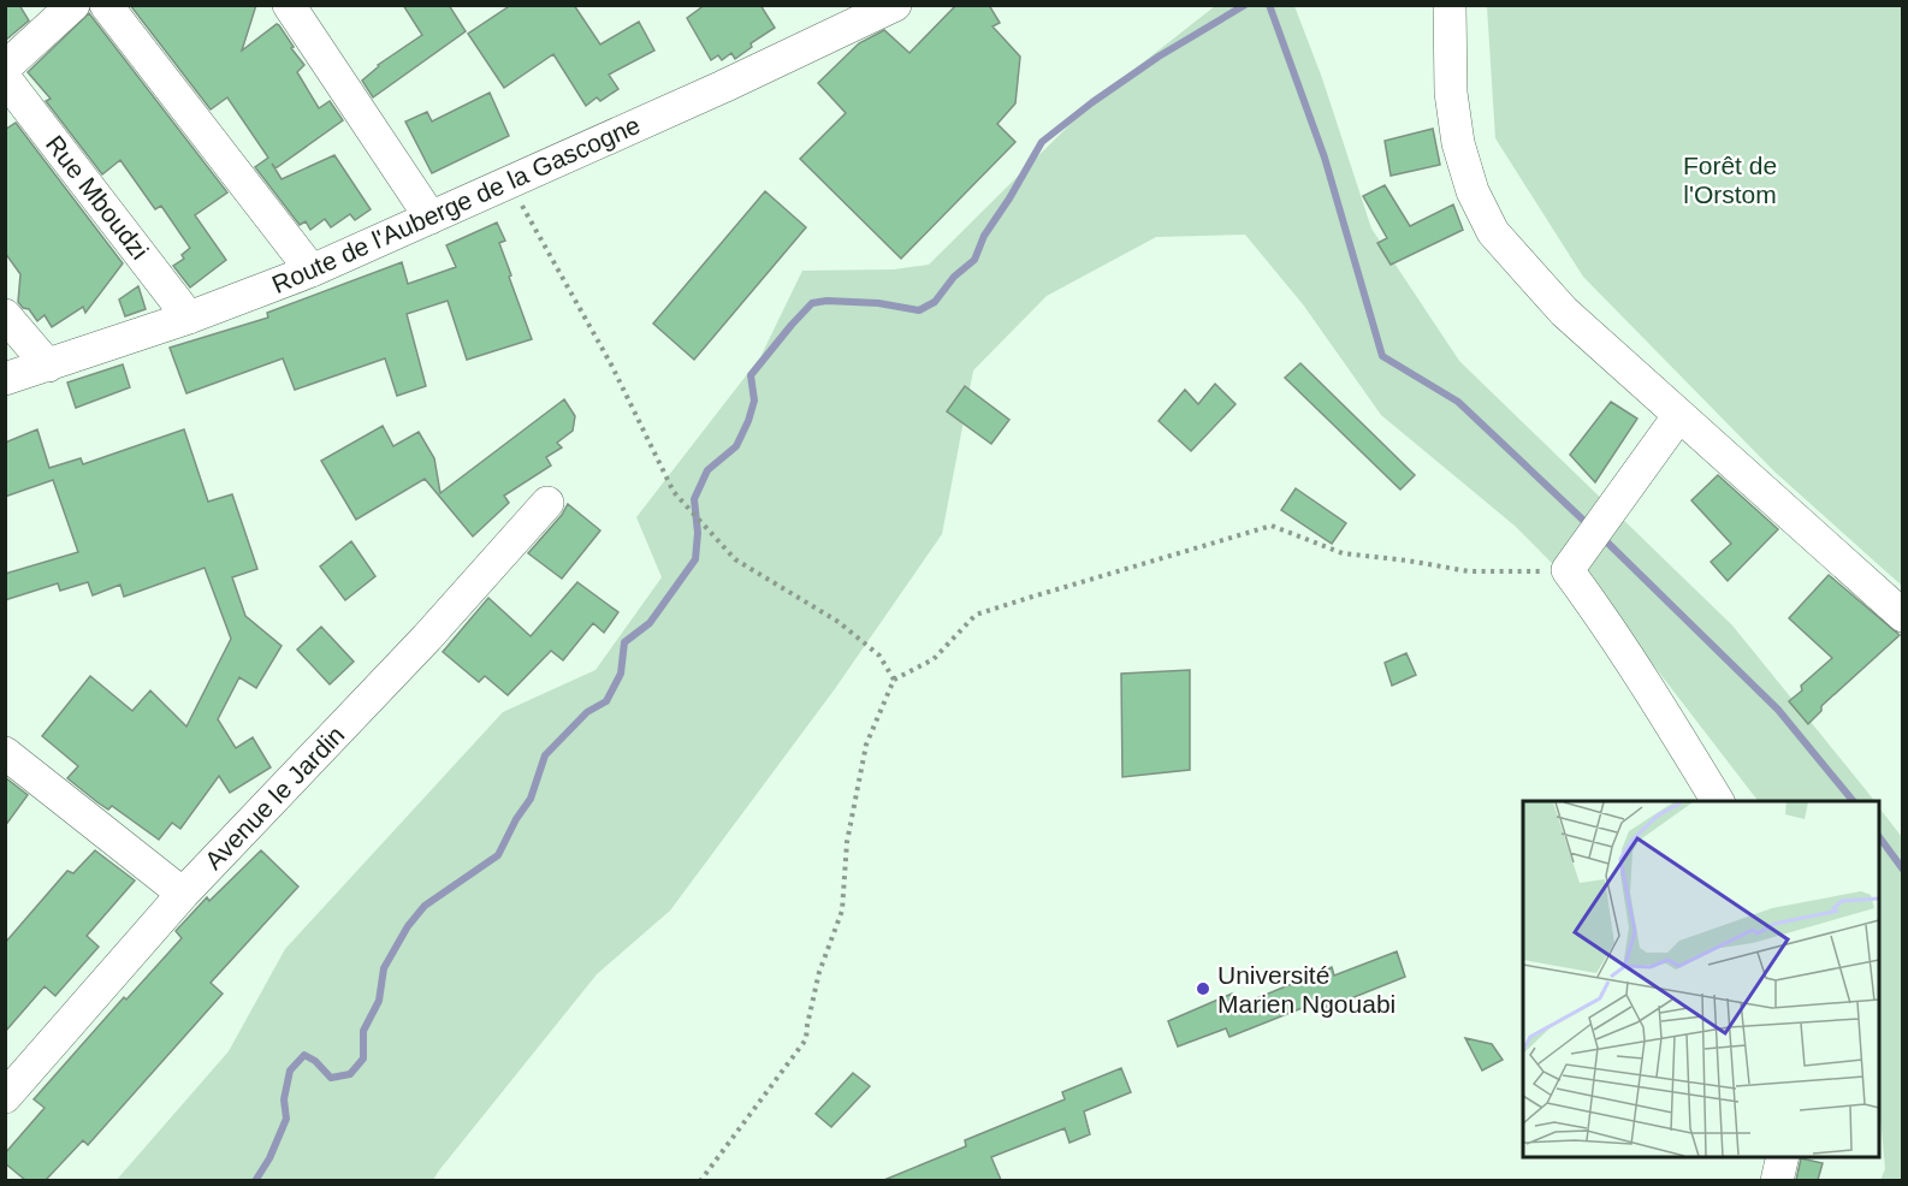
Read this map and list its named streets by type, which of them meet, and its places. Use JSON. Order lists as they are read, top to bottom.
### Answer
{
  "streets": {
    "street": ["Rue Mboudzi", "Route de l'Auberge de la Gascogne", "Avenue le Jardin"]
  },
  "crossings": [
    ["Rue Mboudzi", "Route de l'Auberge de la Gascogne"]
  ],
  "parks": ["Forêt de l'Orstom"],
  "places": ["Université Marien Ngouabi"]
}
